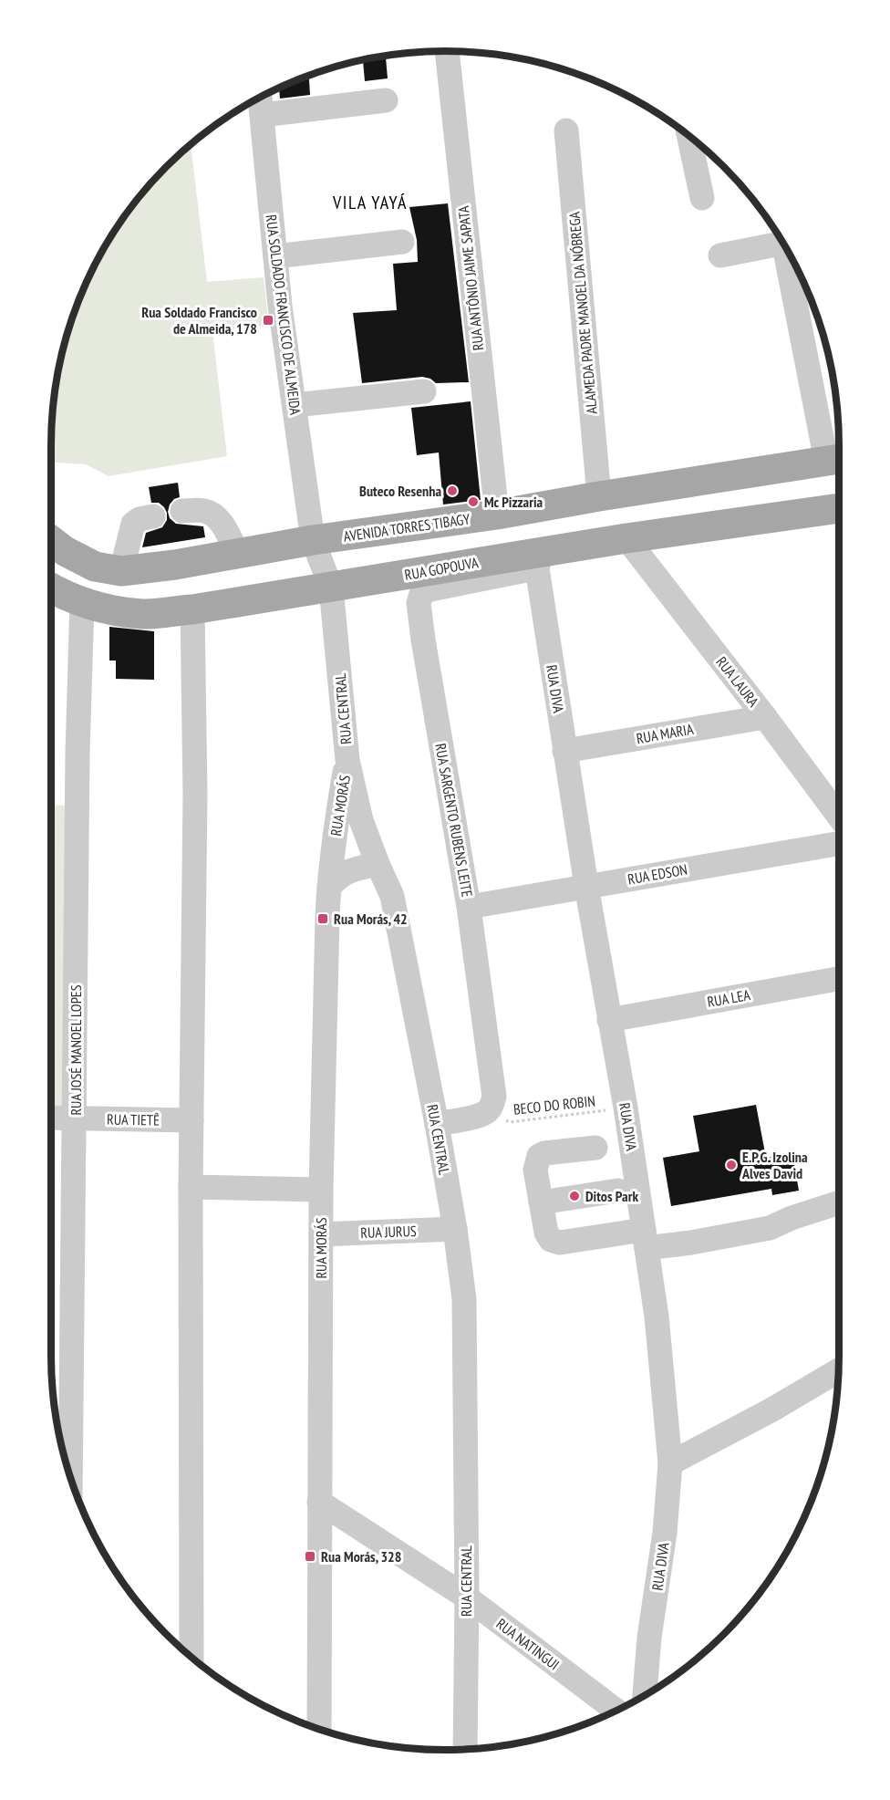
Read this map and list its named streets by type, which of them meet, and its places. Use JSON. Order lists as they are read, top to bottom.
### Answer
{
  "streets": {
    "main road": ["AVENIDA TORRES TIBAGY", "RUA GOPOUVA"],
    "street": [
      "RUA ANTÔNIO JAIME SAPATA",
      "ALAMEDA PADRE MANOEL DA NÓBREGA",
      "RUA SOLDADO FRANCISCO DE ALMEIDA",
      "RUA LAURA",
      "RUA DIVA",
      "RUA CENTRAL",
      "RUA MARIA",
      "RUA MORÁS",
      "RUA SARGENTO RUBENS LEITE",
      "RUA EDSON",
      "RUA LEA",
      "RUA JOSÉ MANOEL LOPES",
      "RUA TIETÊ",
      "RUA JURUS",
      "RUA NATINGUI"
    ],
    "path": ["BECO DO ROBIN"]
  },
  "crossings": [
    ["RUA ANTÔNIO JAIME SAPATA", "AVENIDA TORRES TIBAGY"],
    ["ALAMEDA PADRE MANOEL DA NÓBREGA", "AVENIDA TORRES TIBAGY"],
    ["RUA SOLDADO FRANCISCO DE ALMEIDA", "AVENIDA TORRES TIBAGY"],
    ["RUA SOLDADO FRANCISCO DE ALMEIDA", "RUA CENTRAL"],
    ["AVENIDA TORRES TIBAGY", "RUA CENTRAL"],
    ["RUA GOPOUVA", "RUA LAURA"],
    ["RUA GOPOUVA", "RUA DIVA"],
    ["RUA GOPOUVA", "RUA CENTRAL"],
    ["RUA GOPOUVA", "RUA SARGENTO RUBENS LEITE"],
    ["RUA GOPOUVA", "RUA JOSÉ MANOEL LOPES"],
    ["RUA LAURA", "RUA MARIA"],
    ["RUA DIVA", "RUA MARIA"],
    ["RUA DIVA", "RUA SARGENTO RUBENS LEITE"],
    ["RUA DIVA", "RUA EDSON"],
    ["RUA DIVA", "RUA LEA"],
    ["RUA DIVA", "BECO DO ROBIN"],
    ["RUA CENTRAL", "RUA MORÁS"],
    ["RUA CENTRAL", "RUA JURUS"],
    ["RUA CENTRAL", "RUA NATINGUI"],
    ["RUA MORÁS", "RUA JURUS"],
    ["RUA MORÁS", "RUA NATINGUI"],
    ["RUA SARGENTO RUBENS LEITE", "RUA EDSON"],
    ["RUA SARGENTO RUBENS LEITE", "BECO DO ROBIN"],
    ["RUA JOSÉ MANOEL LOPES", "RUA TIETÊ"]
  ],
  "districts": ["VILA YAYÁ"],
  "places": {
    "transit": ["Rua Soldado Francisco de Almeida, 178", "Rua Morás, 42", "Rua Morás, 328"],
    "other": [
      "Buteco Resenha",
      "Mc Pizzaria",
      "E.P.G. Izolina Alves David",
      "Ditos Park"
    ]
  }
}
